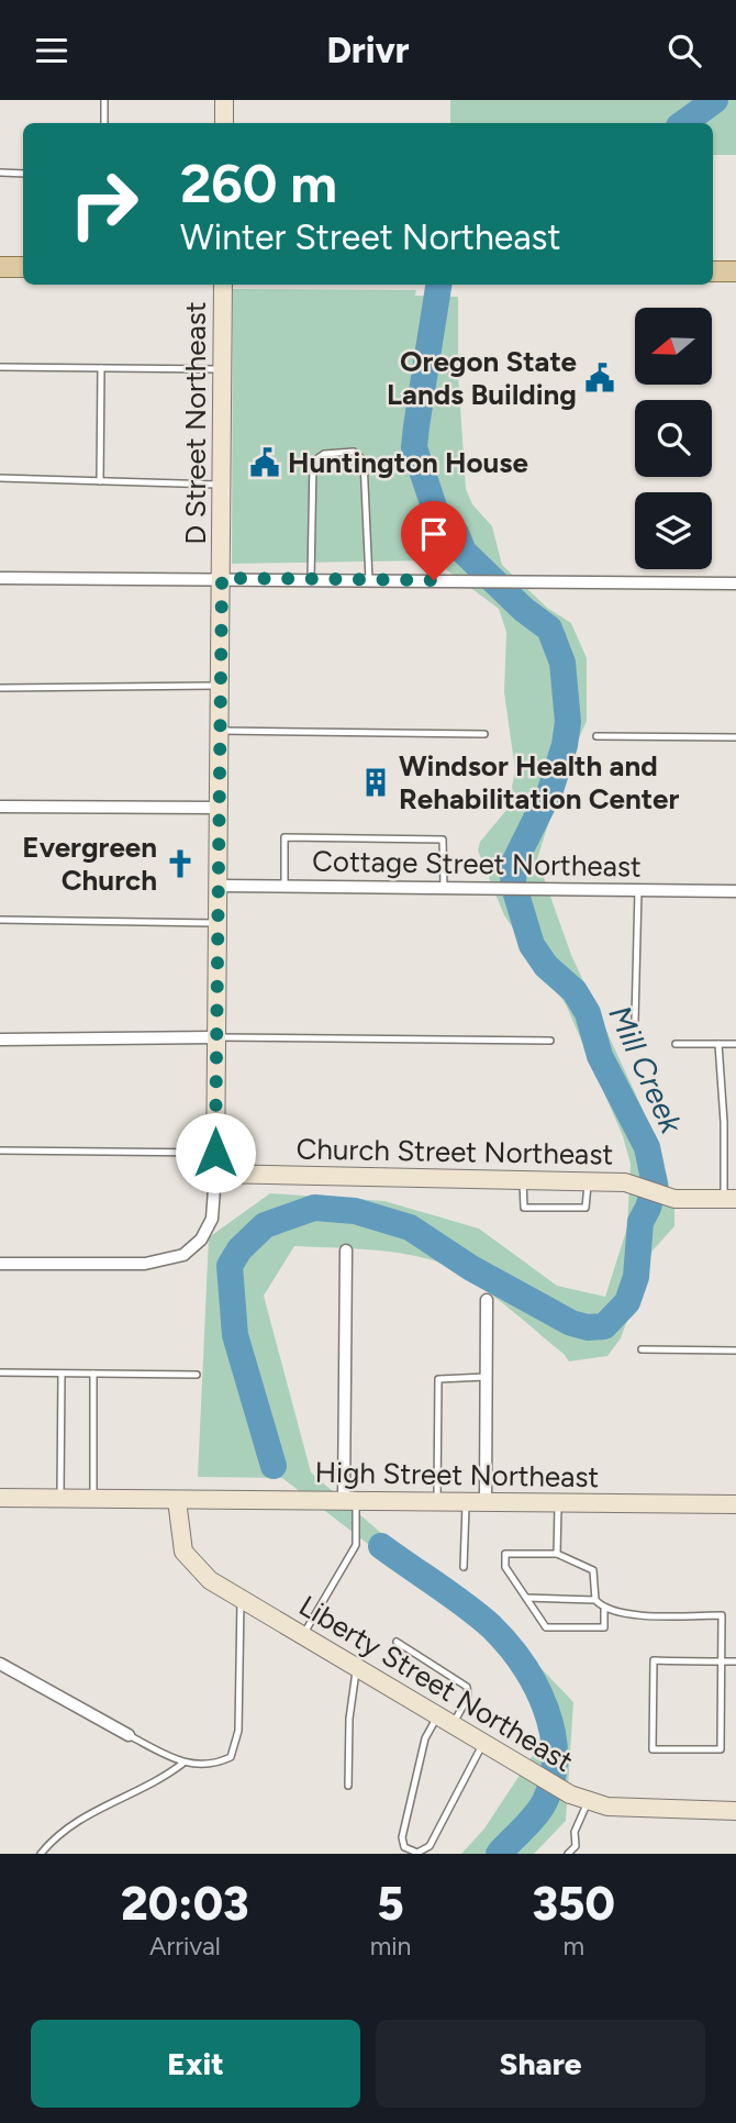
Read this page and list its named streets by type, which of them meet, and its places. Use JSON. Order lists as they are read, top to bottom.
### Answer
{
  "streets": {
    "street": [
      "D Street Northeast",
      "Cottage Street Northeast",
      "Church Street Northeast",
      "High Street Northeast",
      "Liberty Street Northeast"
    ]
  },
  "crossings": [
    ["D Street Northeast", "Cottage Street Northeast"],
    ["D Street Northeast", "Church Street Northeast"],
    ["High Street Northeast", "Liberty Street Northeast"]
  ],
  "water": ["Mill Creek"],
  "places": {
    "public building": ["Oregon State Lands Building", "Huntington House"],
    "building": ["Windsor Health and Rehabilitation Center"],
    "church": ["Evergreen Church"]
  },
  "north": "left",
  "page": {
    "header": "Drivr",
    "turn": ["260 m", "Winter Street Northeast"],
    "eta": [
      "20:03",
      "Arrival",
      "5",
      "min",
      "350",
      "m"
    ],
    "buttons": ["Exit", "Share"]
  }
}
